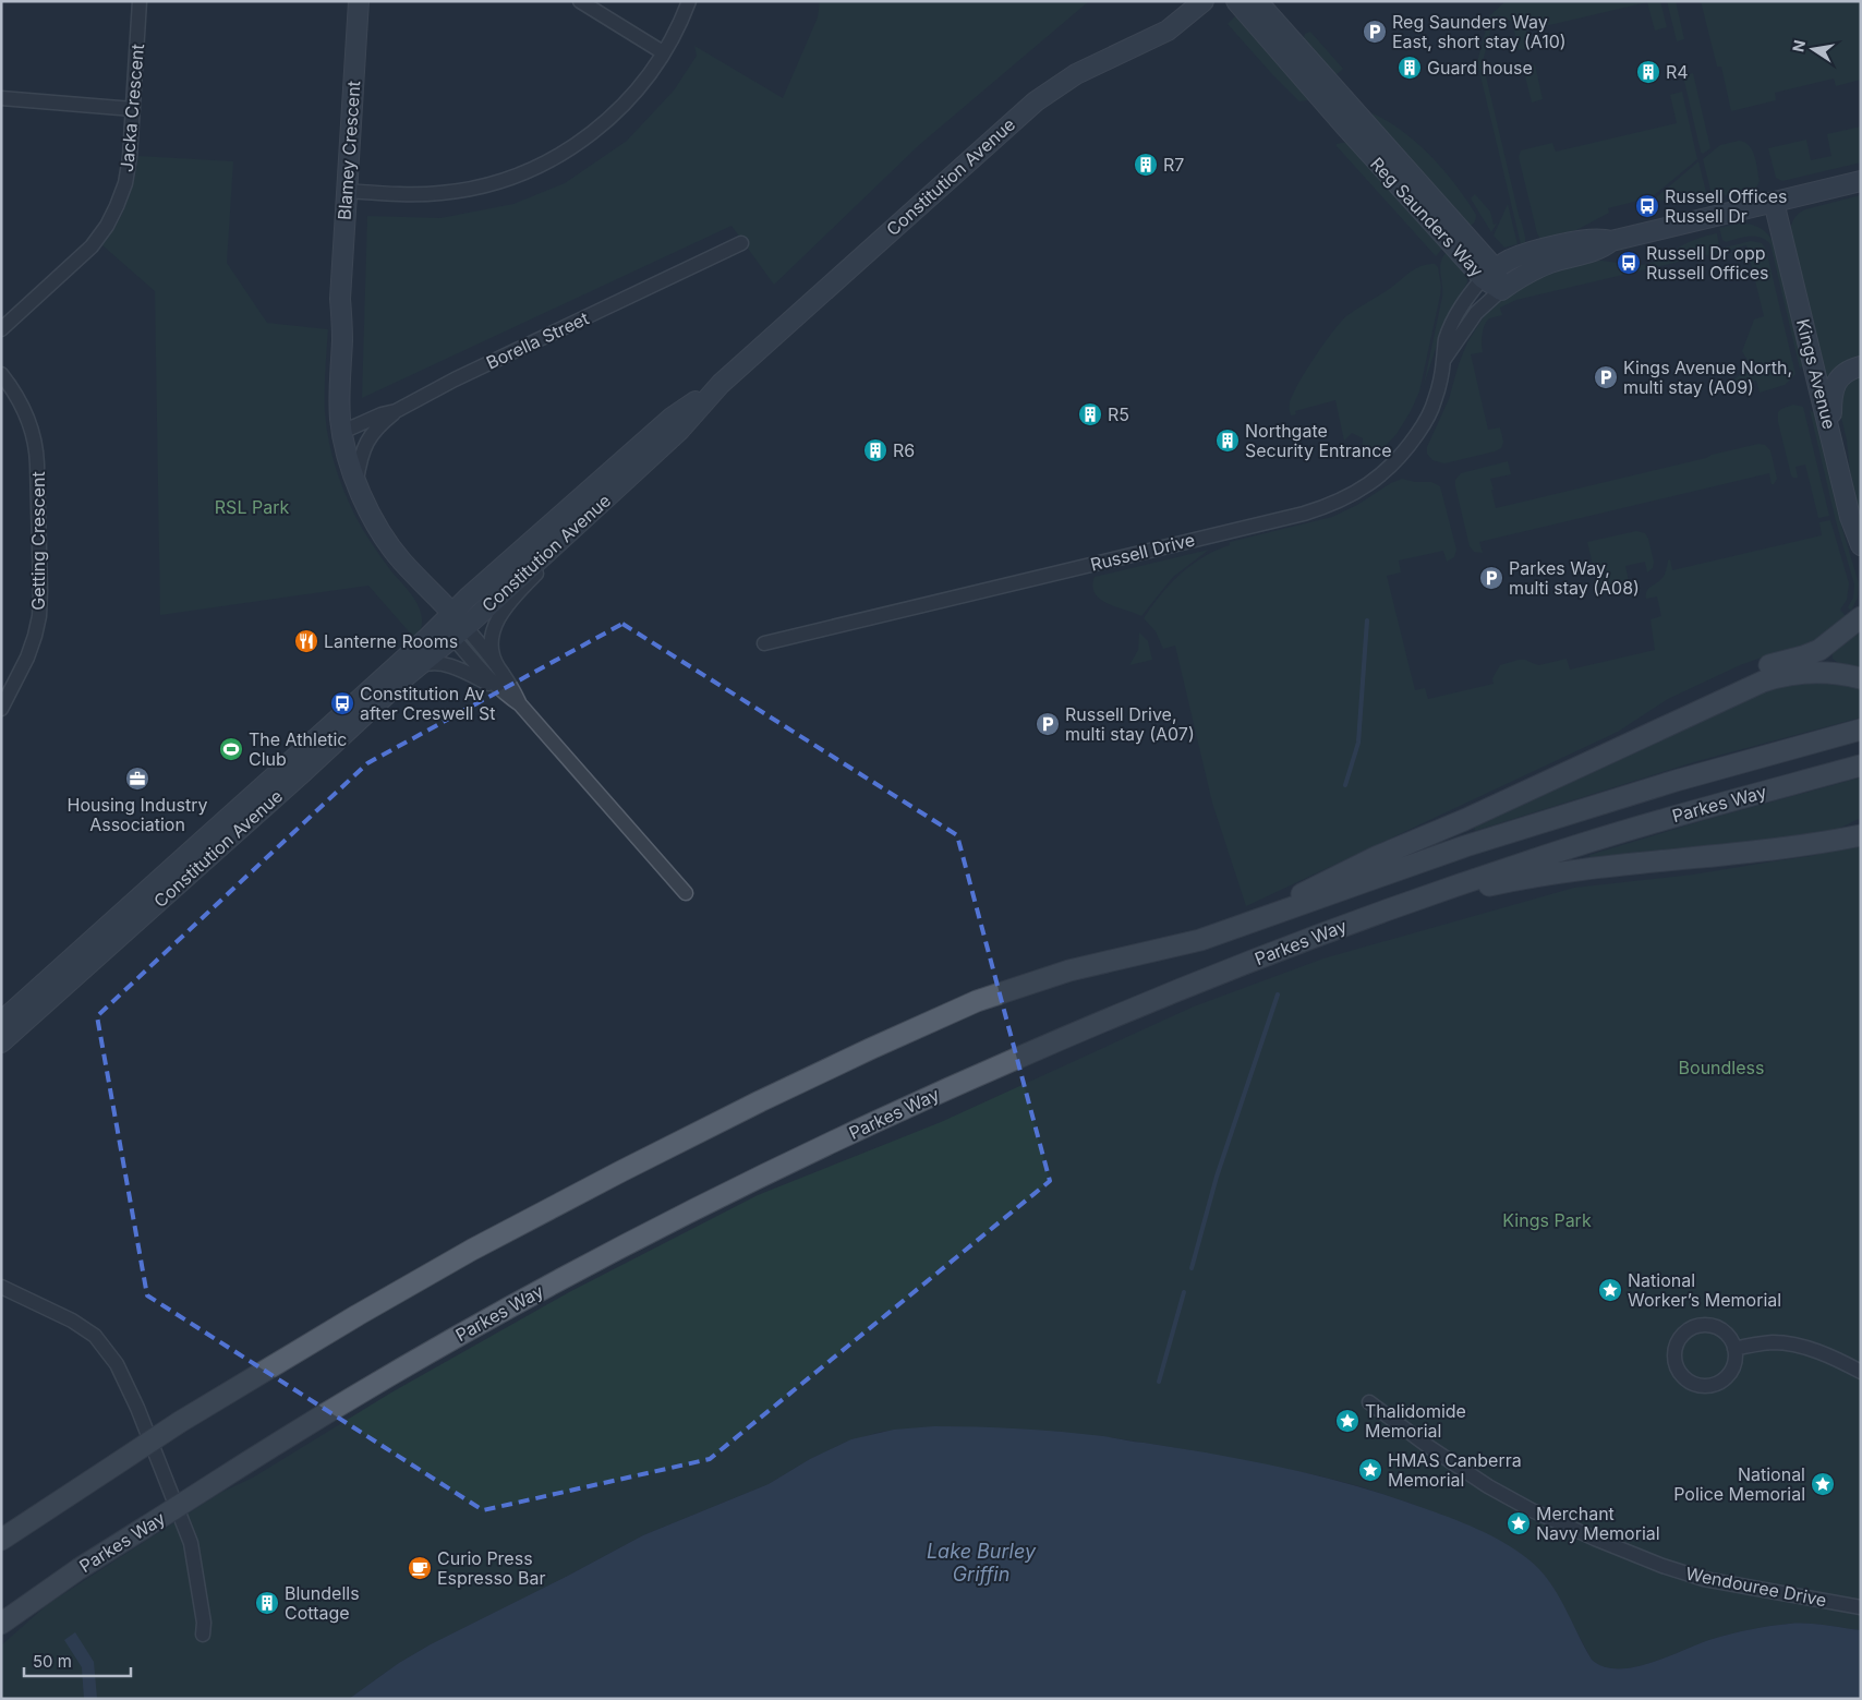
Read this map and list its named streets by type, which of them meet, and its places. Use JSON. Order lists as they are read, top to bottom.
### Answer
{
  "streets": {
    "main road": ["Parkes Way"],
    "street": [
      "Jacka Crescent",
      "Blamey Crescent",
      "Constitution Avenue",
      "Reg Saunders Way",
      "Borella Street",
      "Kings Avenue",
      "Getting Crescent",
      "Russell Drive",
      "Wendouree Drive"
    ]
  },
  "crossings": [
    ["Blamey Crescent", "Constitution Avenue"],
    ["Blamey Crescent", "Borella Street"],
    ["Reg Saunders Way", "Russell Drive"],
    ["Kings Avenue", "Russell Drive"]
  ],
  "water": ["Lake Burley Griffin"],
  "parks": ["RSL Park", "Boundless", "Kings Park"],
  "places": {
    "parking": [
      "Reg Saunders Way East, short stay (A10)",
      "Kings Avenue North, multi stay (A09)",
      "Parkes Way, multi stay (A08)",
      "Russell Drive, multi stay (A07)"
    ],
    "building": [
      "Guard house",
      "R4",
      "R7",
      "R5",
      "Northgate Security Entrance",
      "R6",
      "Blundells Cottage"
    ],
    "bus stop": ["Russell Offices Russell Dr", "Russell Dr opp Russell Offices", "Constitution Av after Creswell St"],
    "restaurant": ["Lanterne Rooms"],
    "sports": ["The Athletic Club"],
    "office": ["Housing Industry Association"],
    "place": [
      "National Worker’s Memorial",
      "Thalidomide Memorial",
      "HMAS Canberra Memorial",
      "National Police Memorial",
      "Merchant Navy Memorial"
    ],
    "cafe": ["Curio Press Espresso Bar"]
  },
  "scale_bar": "50 m",
  "north": "left"
}
